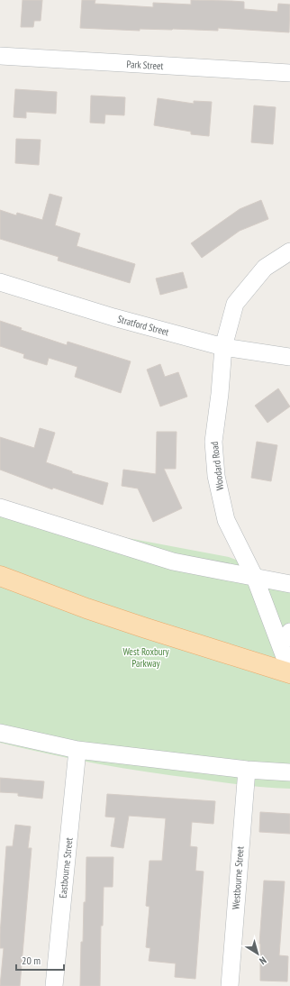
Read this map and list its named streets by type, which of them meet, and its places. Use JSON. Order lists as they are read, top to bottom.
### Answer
{
  "streets": {
    "street": [
      "Park Street",
      "Stratford Street",
      "Woodard Road",
      "Eastbourne Street",
      "Westbourne Street"
    ]
  },
  "crossings": [
    ["Stratford Street", "Woodard Road"]
  ],
  "parks": ["West Roxbury Parkway"],
  "scale_bar": "20 m",
  "north": "bottom right"
}
